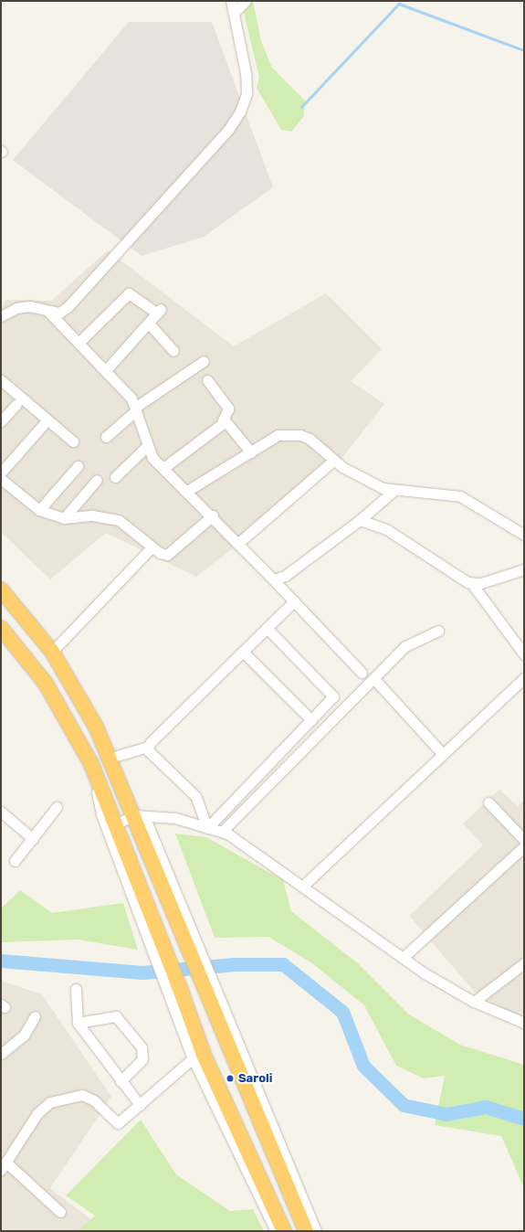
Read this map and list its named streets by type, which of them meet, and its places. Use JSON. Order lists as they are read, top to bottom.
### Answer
{
  "places": ["Saroli"]
}
